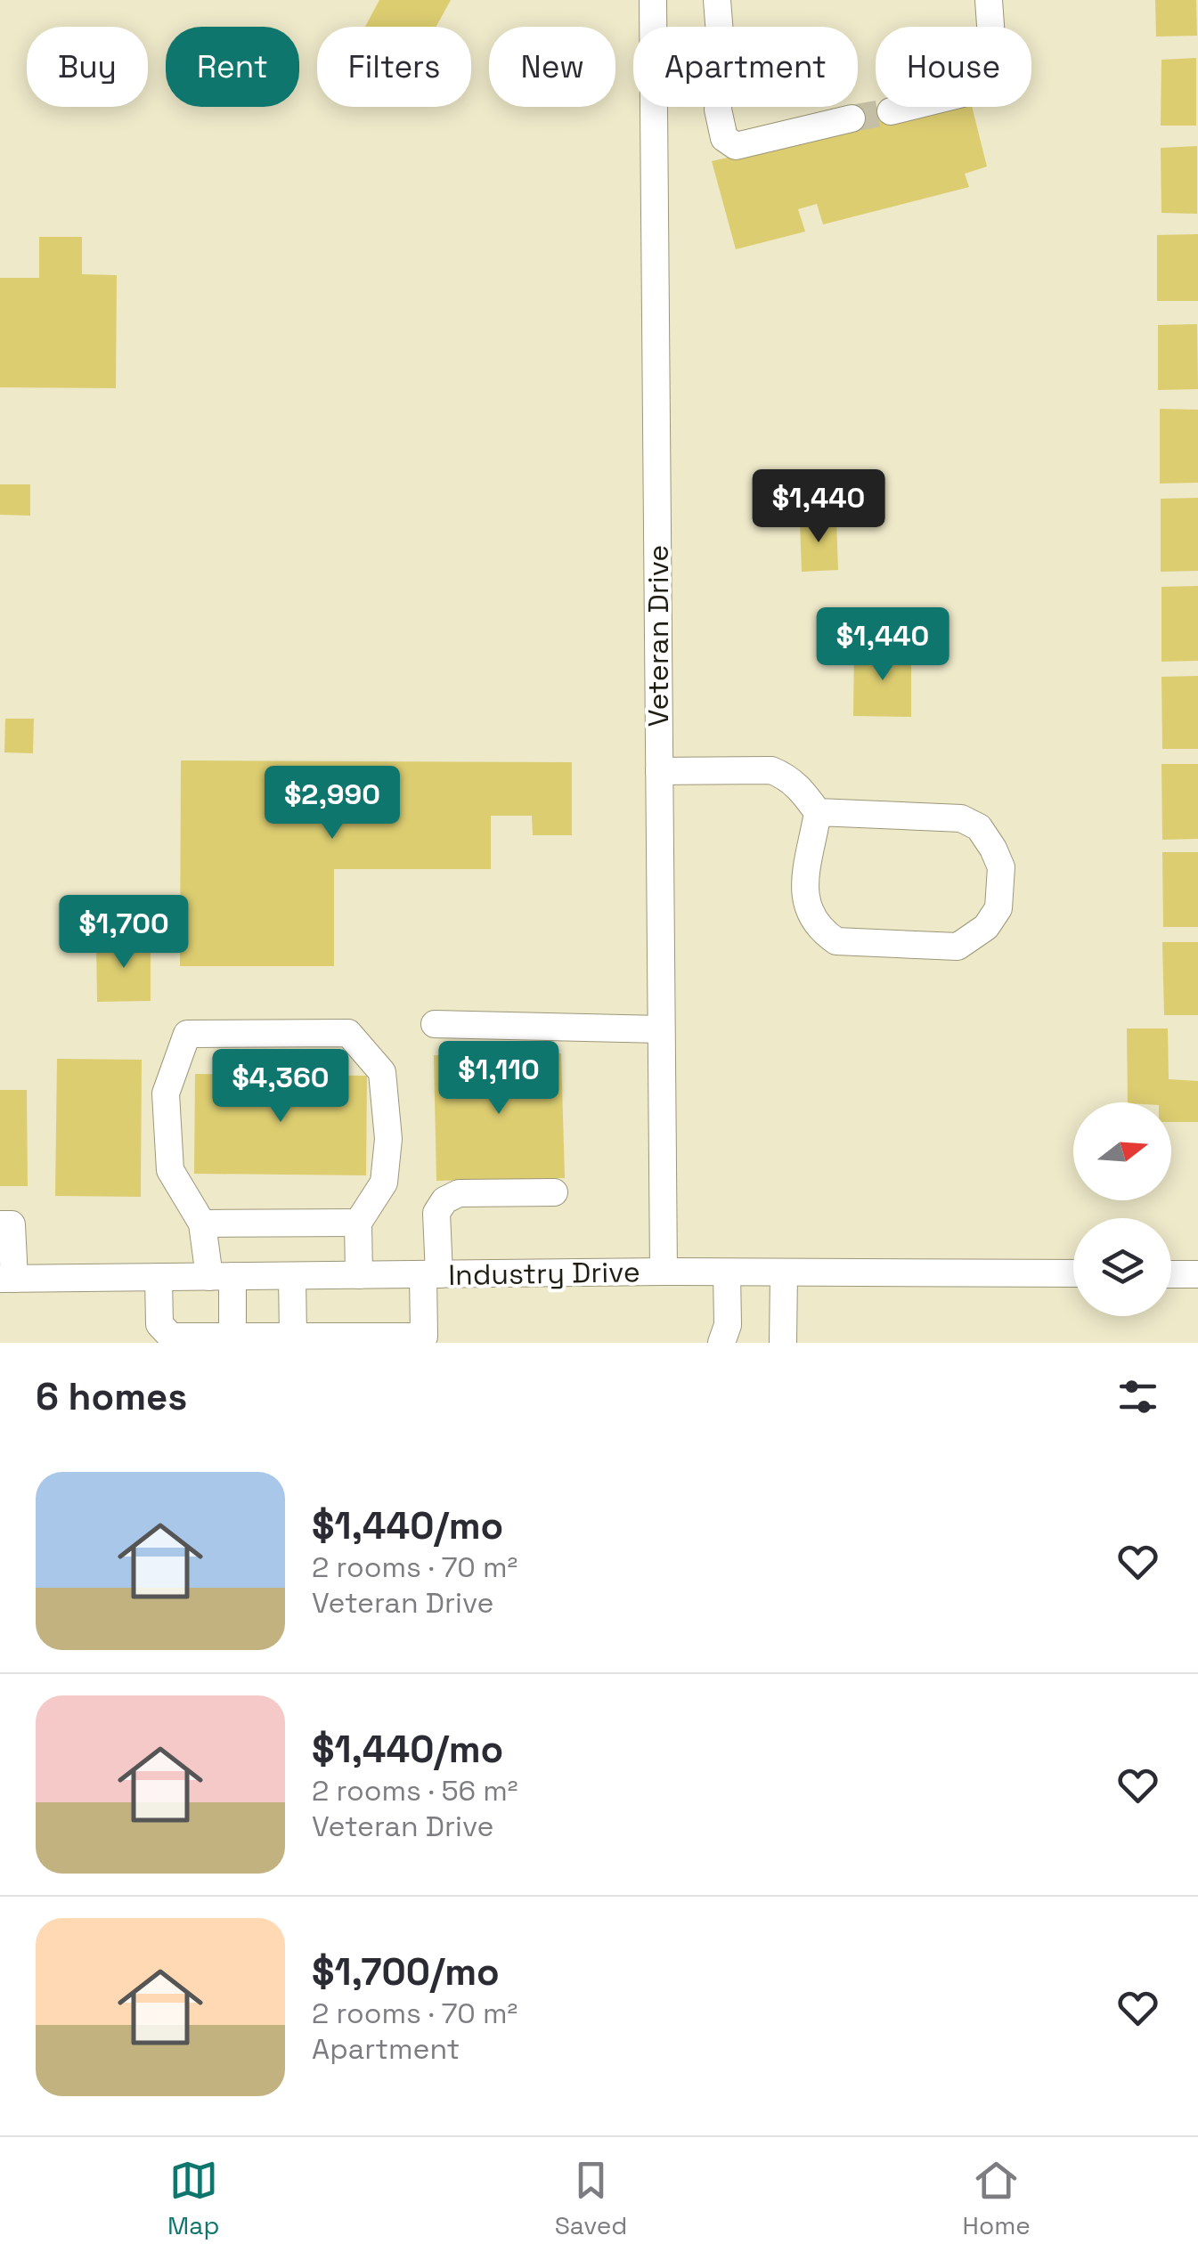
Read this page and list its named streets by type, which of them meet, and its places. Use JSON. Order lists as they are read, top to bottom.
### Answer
{
  "streets": {
    "street": ["Veteran Drive", "Industry Drive"]
  },
  "crossings": [
    ["Veteran Drive", "Industry Drive"]
  ],
  "north": "right",
  "page": {
    "chip": [
      "Buy",
      "Rent",
      "Filters",
      "New",
      "Apartment",
      "House"
    ],
    "price": [
      "$1,440",
      "$1,440",
      "$2,990",
      "$1,700",
      "$1,110",
      "$4,360"
    ],
    "heading": "6 homes",
    "list": [
      {
        "name": "$1,440/mo",
        "note": "2 rooms · 70 m² · Veteran Drive"
      },
      {
        "name": "$1,440/mo",
        "note": "2 rooms · 56 m² · Veteran Drive"
      },
      {
        "name": "$1,700/mo",
        "note": "2 rooms · 70 m² · Apartment"
      }
    ],
    "tabs": ["Map", "Saved", "Home"]
  }
}
